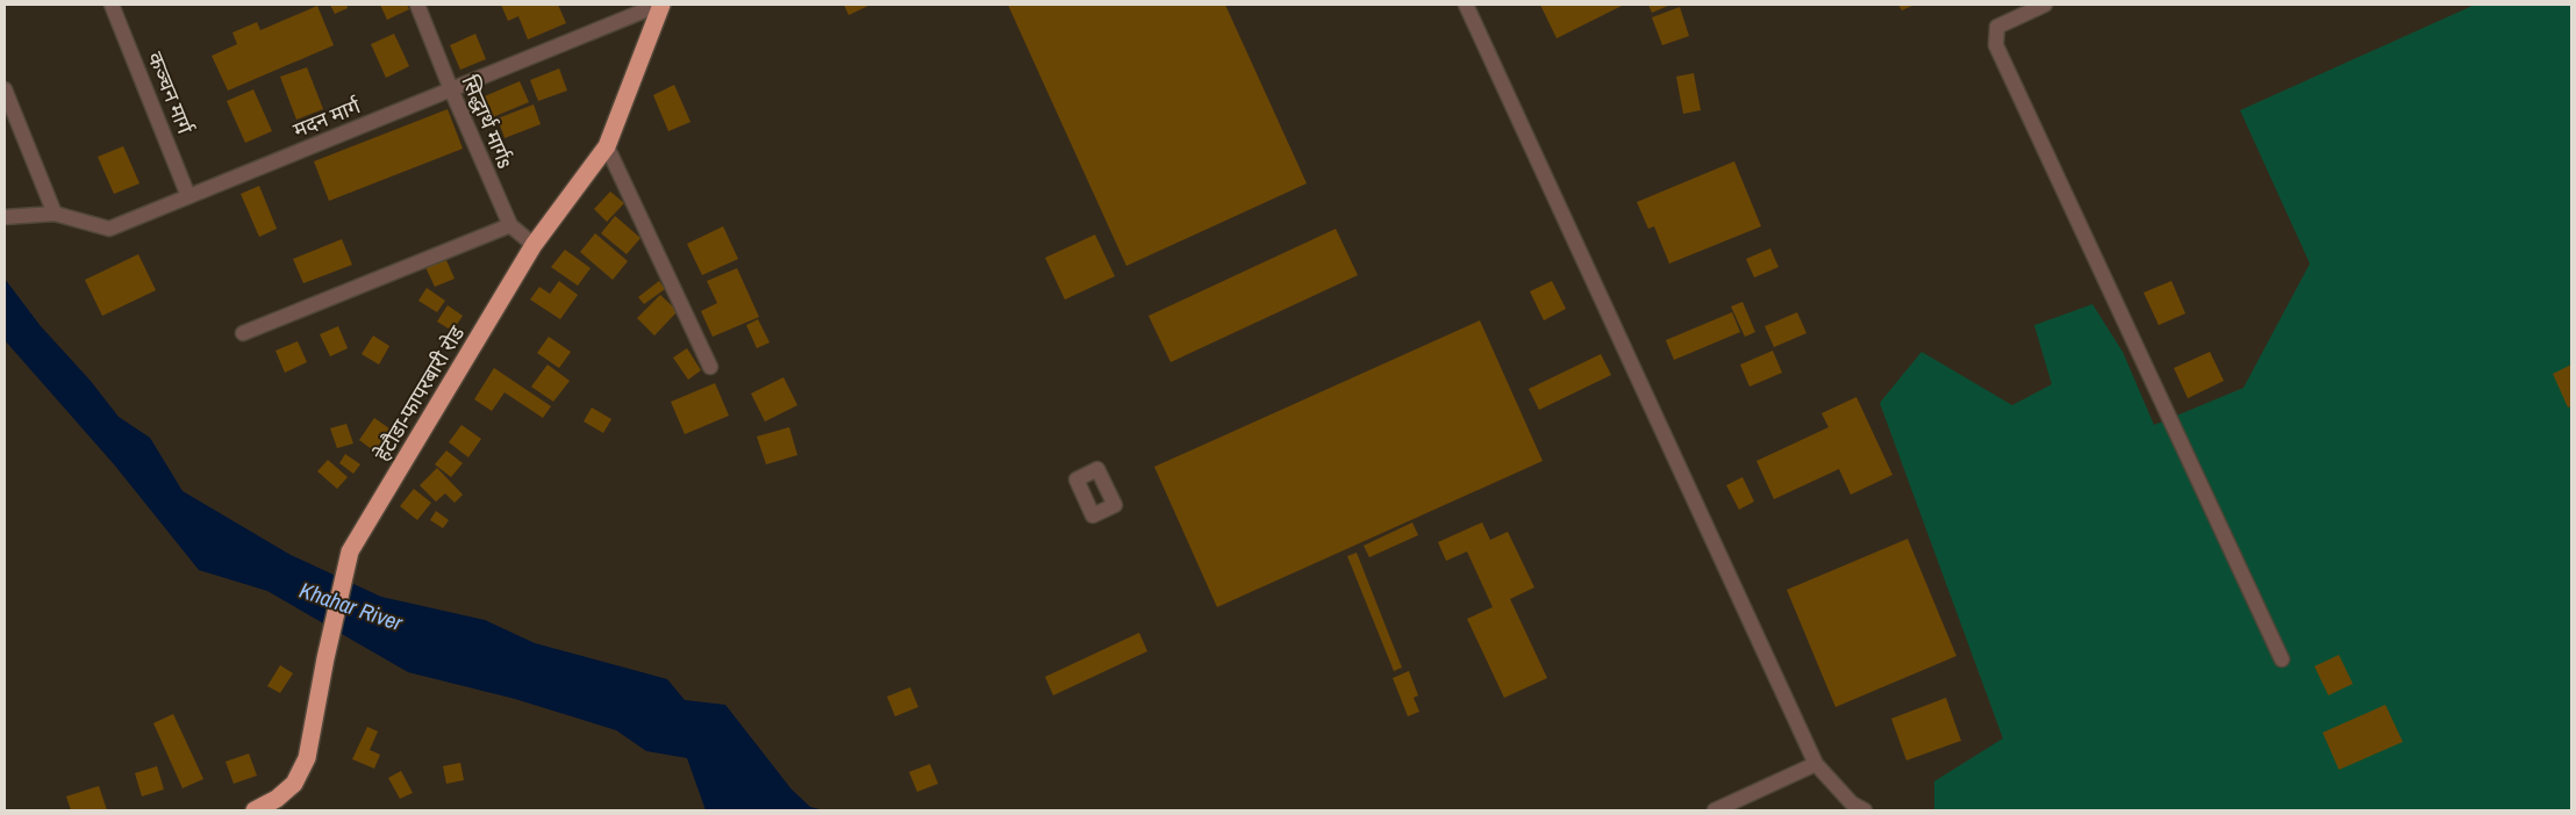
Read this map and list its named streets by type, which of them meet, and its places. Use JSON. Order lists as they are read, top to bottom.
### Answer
{
  "streets": {
    "highway": ["हेटौडा-फापरबारी रोड"],
    "street": ["कञ्चन मार्ग", "मदन मार्ग", "सिद्धार्थ मार्गs"]
  },
  "crossings": [
    ["कञ्चन मार्ग", "मदन मार्ग"],
    ["मदन मार्ग", "सिद्धार्थ मार्गs"],
    ["मदन मार्ग", "हेटौडा-फापरबारी रोड"],
    ["सिद्धार्थ मार्गs", "हेटौडा-फापरबारी रोड"]
  ],
  "water": ["Khahar River"]
}
